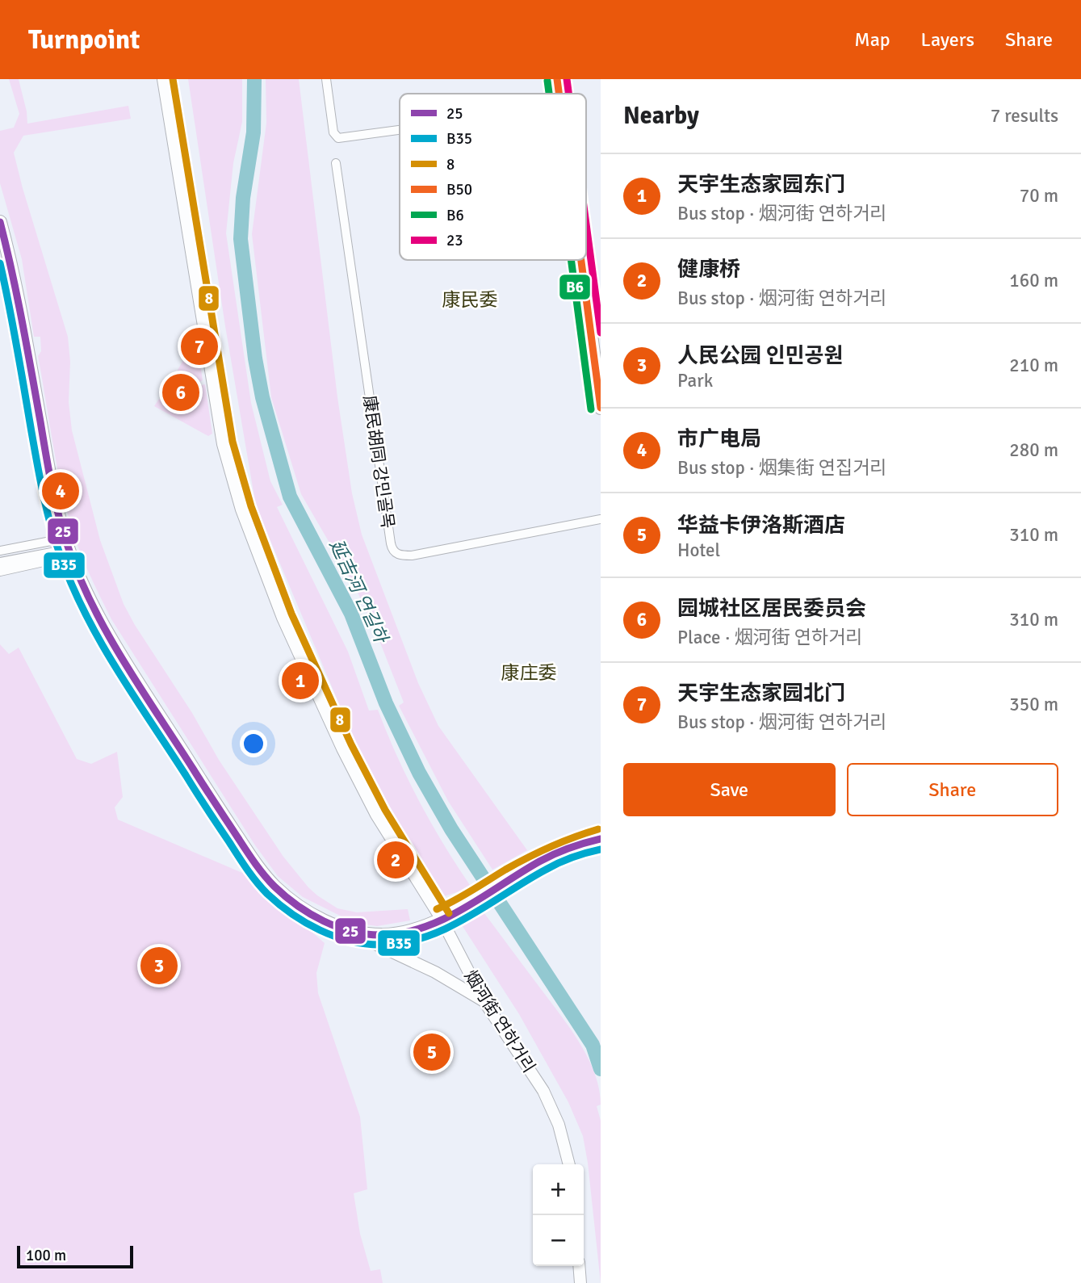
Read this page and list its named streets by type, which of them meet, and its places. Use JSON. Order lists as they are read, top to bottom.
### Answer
{
  "streets": {
    "street": ["康民胡同 강민골목", "烟河街 연하거리"]
  },
  "districts": ["康民委", "康庄委"],
  "water": ["延吉河 연길하"],
  "lines": [
    "transit line 8",
    "transit line B50",
    "transit line 23",
    "transit line B6",
    "transit line 25",
    "transit line B35"
  ],
  "legend": [
    "25",
    "B35",
    "8",
    "B50",
    "B6",
    "23"
  ],
  "scale_bar": "100 m",
  "page": {
    "header": "Turnpoint",
    "nav": ["Map", "Layers", "Share"],
    "heading": ["Nearby", "7 results"],
    "list": [
      {
        "mark": "1",
        "name": "天宇生态家园东门",
        "note": "Bus stop · 烟河街 연하거리",
        "value": "70 m"
      },
      {
        "mark": "2",
        "name": "健康桥",
        "note": "Bus stop · 烟河街 연하거리",
        "value": "160 m"
      },
      {
        "mark": "3",
        "name": "人民公园 인민공원",
        "note": "Park",
        "value": "210 m"
      },
      {
        "mark": "4",
        "name": "市广电局",
        "note": "Bus stop · 烟集街 연집거리",
        "value": "280 m"
      },
      {
        "mark": "5",
        "name": "华益卡伊洛斯酒店",
        "note": "Hotel",
        "value": "310 m"
      },
      {
        "mark": "6",
        "name": "园城社区居民委员会",
        "note": "Place · 烟河街 연하거리",
        "value": "310 m"
      },
      {
        "mark": "7",
        "name": "天宇生态家园北门",
        "note": "Bus stop · 烟河街 연하거리",
        "value": "350 m"
      }
    ],
    "pins": [
      "7",
      "6",
      "4",
      "1",
      "2",
      "3",
      "5"
    ],
    "buttons": ["Save", "Share"],
    "map_buttons": ["+", "−"],
    "scale": "100 m"
  }
}
